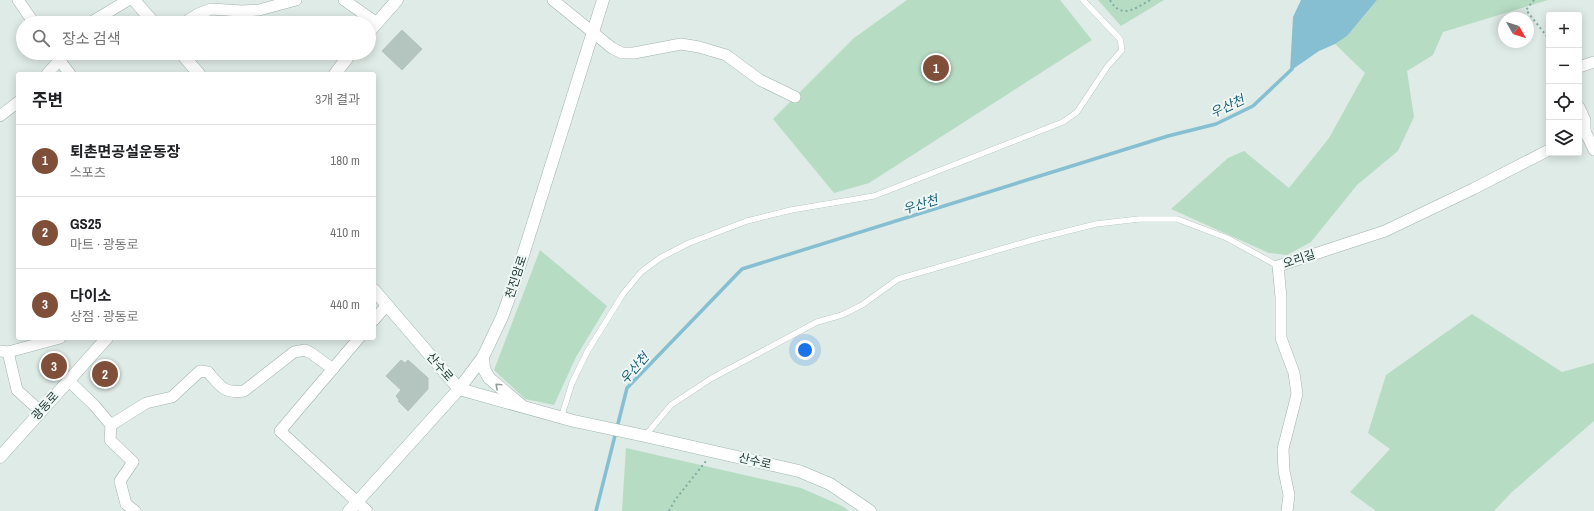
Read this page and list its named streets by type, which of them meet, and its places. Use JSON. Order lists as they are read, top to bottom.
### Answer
{
  "streets": {
    "main road": ["천진암로", "산수로", "광동로"],
    "street": ["오리길"]
  },
  "crossings": [
    ["천진암로", "산수로"]
  ],
  "water": ["우산천"],
  "north": "bottom right",
  "page": {
    "map_buttons": ["+", "−"],
    "search": "장소 검색",
    "pins": ["1", "3", "2"],
    "heading": ["주변", "3개 결과"],
    "list": [
      {
        "mark": "1",
        "name": "퇴촌면공설운동장",
        "note": "스포츠",
        "value": "180 m"
      },
      {
        "mark": "2",
        "name": "GS25",
        "note": "마트 · 광동로",
        "value": "410 m"
      },
      {
        "mark": "3",
        "name": "다이소",
        "note": "상점 · 광동로",
        "value": "440 m"
      }
    ]
  }
}
